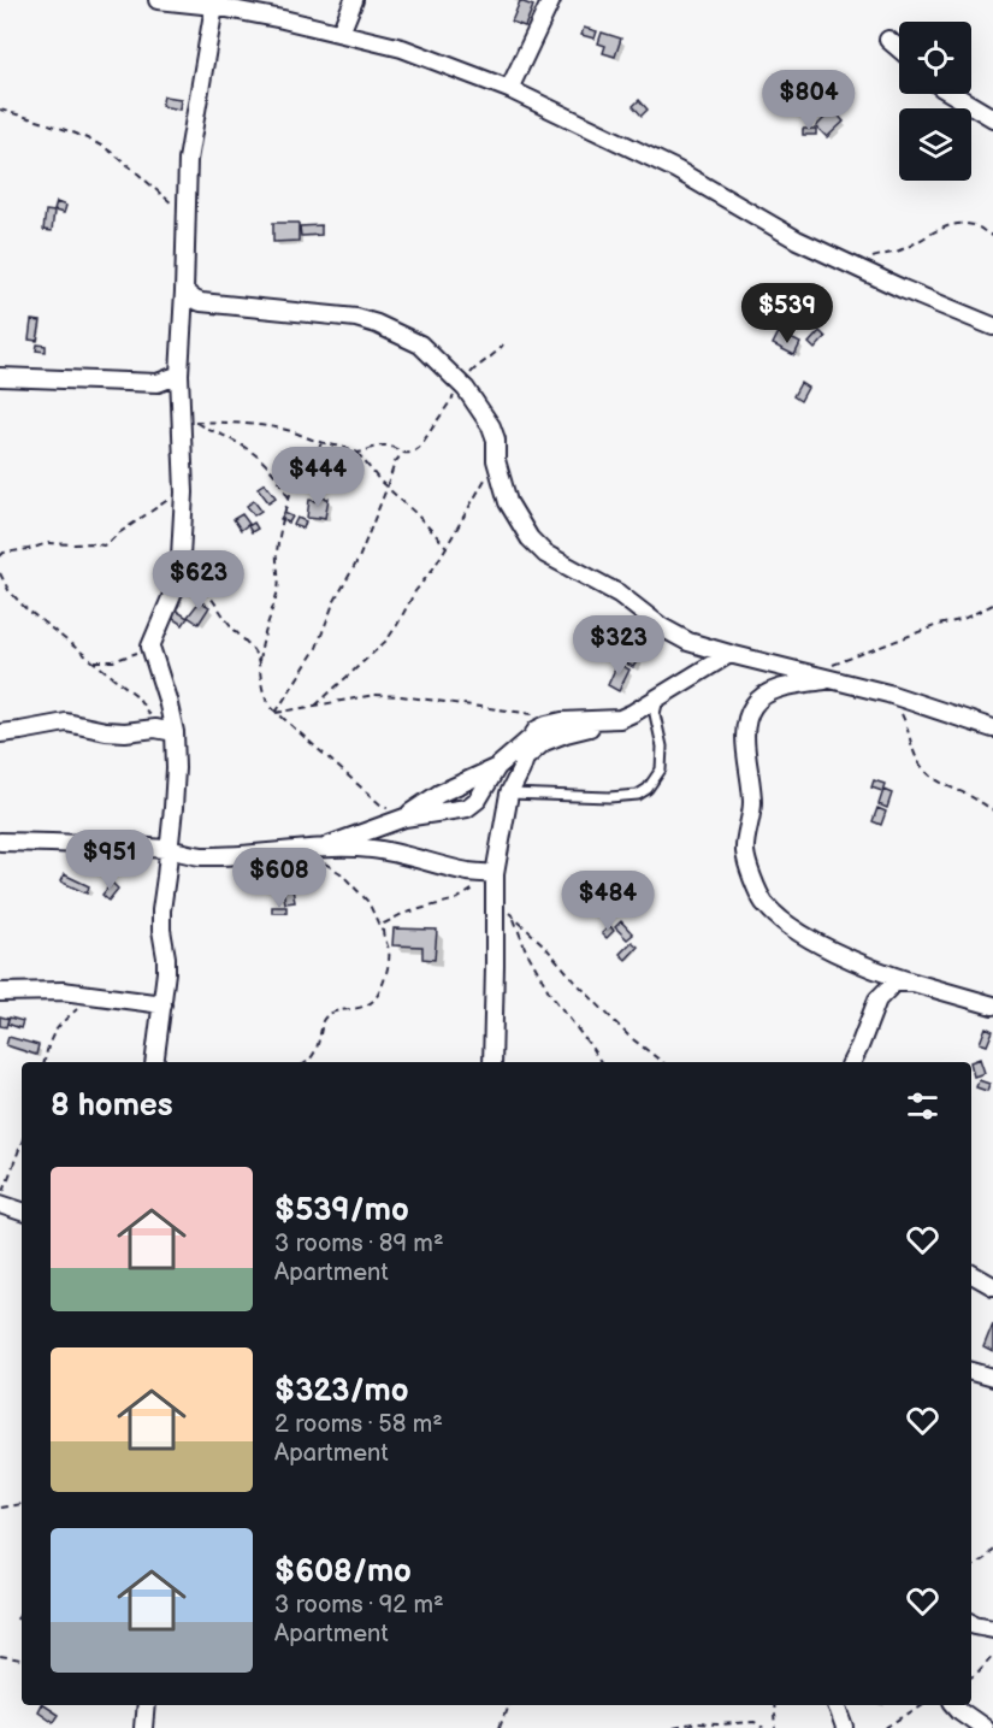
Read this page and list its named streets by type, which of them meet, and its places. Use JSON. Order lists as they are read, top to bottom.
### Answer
{
  "page": {
    "price": [
      "$804",
      "$539",
      "$444",
      "$623",
      "$323",
      "$951",
      "$608",
      "$484"
    ],
    "heading": "8 homes",
    "list": [
      {
        "name": "$539/mo",
        "note": "3 rooms · 89 m² · Apartment"
      },
      {
        "name": "$323/mo",
        "note": "2 rooms · 58 m² · Apartment"
      },
      {
        "name": "$608/mo",
        "note": "3 rooms · 92 m² · Apartment"
      }
    ]
  }
}
